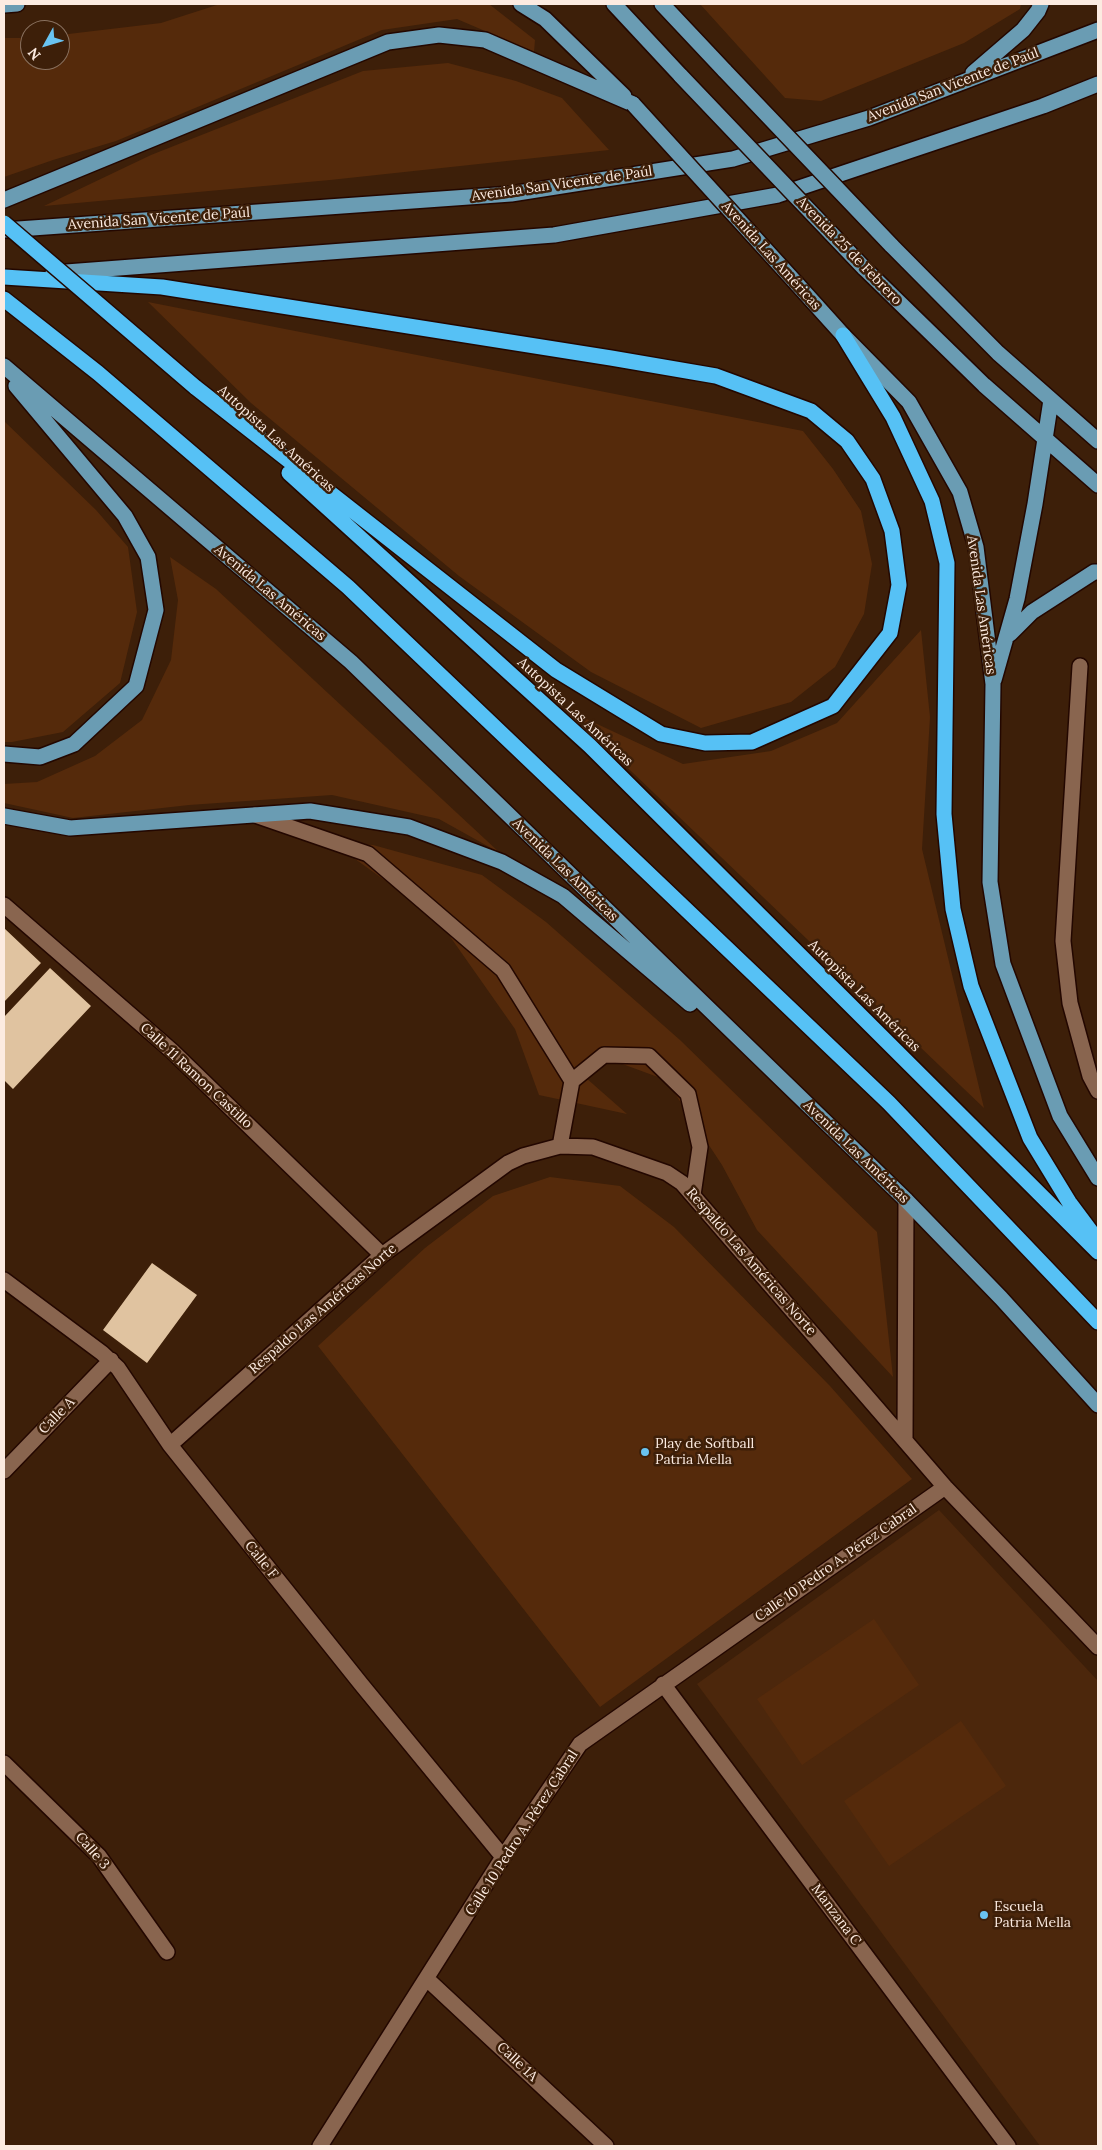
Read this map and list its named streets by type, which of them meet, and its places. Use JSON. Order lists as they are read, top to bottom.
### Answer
{
  "streets": {
    "highway": ["Autopista Las Américas"],
    "main road": ["Avenida San Vicente de Paúl", "Avenida 25 de Febrero", "Avenida Las Américas"],
    "street": [
      "Calle 11 Ramon Castillo",
      "Respaldo Las Américas Norte",
      "Calle A",
      "Calle F",
      "Calle 10 Pedro A. Pérez Cabral",
      "Calle 3",
      "Manzana C",
      "Calle 1A"
    ]
  },
  "crossings": [
    ["Calle 11 Ramon Castillo", "Respaldo Las Américas Norte"],
    ["Respaldo Las Américas Norte", "Calle F"],
    ["Respaldo Las Américas Norte", "Calle 10 Pedro A. Pérez Cabral"],
    ["Calle A", "Calle F"],
    ["Calle F", "Calle 10 Pedro A. Pérez Cabral"],
    ["Calle 10 Pedro A. Pérez Cabral", "Manzana C"],
    ["Calle 10 Pedro A. Pérez Cabral", "Calle 1A"]
  ],
  "places": ["Play de Softball Patria Mella", "Escuela Patria Mella"],
  "north": "bottom left"
}
